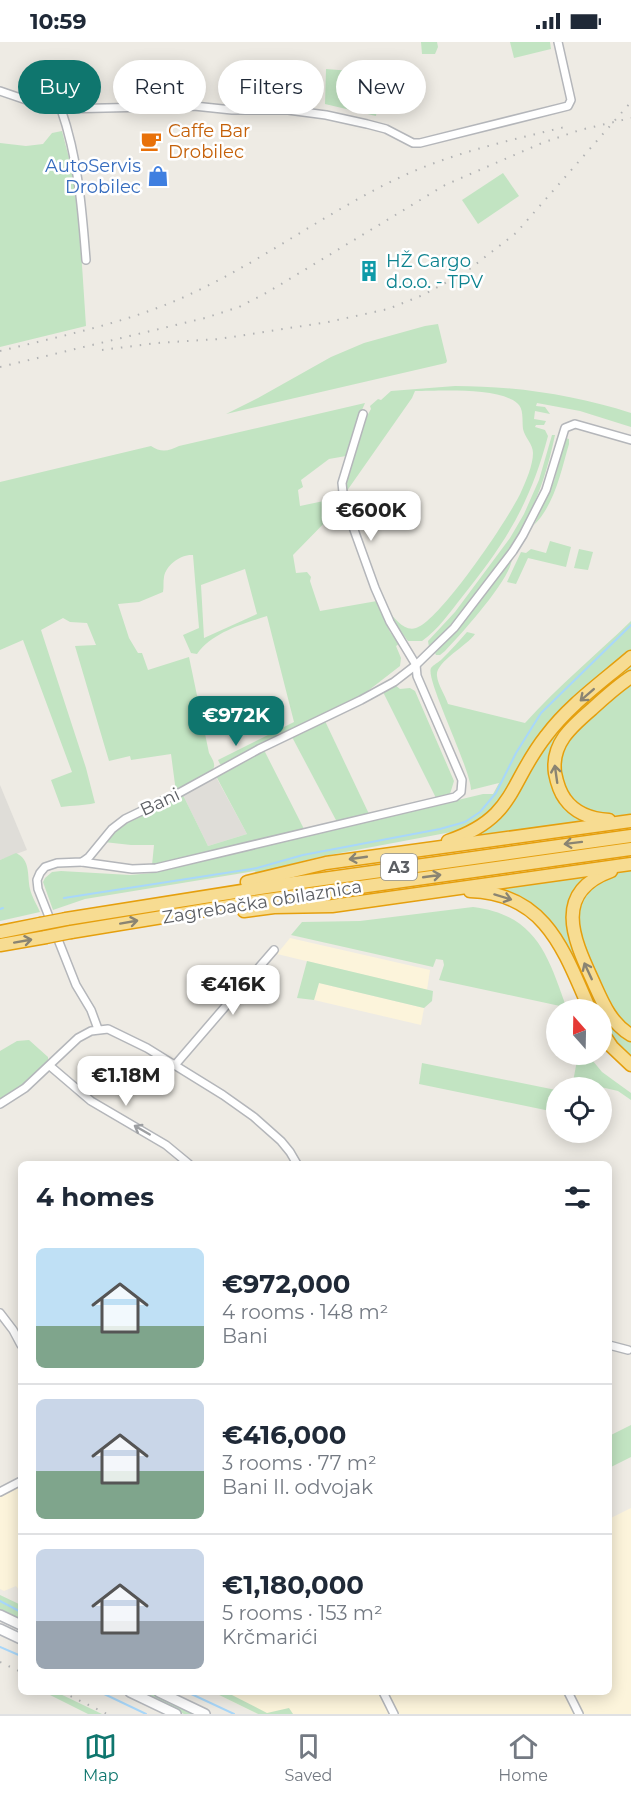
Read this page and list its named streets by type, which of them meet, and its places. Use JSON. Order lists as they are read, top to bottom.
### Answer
{
  "streets": {
    "highway": ["A3", "Zagrebačka obilaznica"],
    "street": ["Bani"]
  },
  "places": {
    "cafe": ["Caffe Bar Drobilec"],
    "shop": ["AutoServis Drobilec"],
    "building": ["HŽ Cargo d.o.o. - TPV"]
  },
  "north": "top",
  "page": {
    "status": "10:59",
    "chip": [
      "Buy",
      "Rent",
      "Filters",
      "New"
    ],
    "price": [
      "€600K",
      "€972K",
      "€416K",
      "€1.18M"
    ],
    "heading": "4 homes",
    "list": [
      {
        "name": "€972,000",
        "note": "4 rooms · 148 m² · Bani"
      },
      {
        "name": "€416,000",
        "note": "3 rooms · 77 m² · Bani II. odvojak"
      },
      {
        "name": "€1,180,000",
        "note": "5 rooms · 153 m² · Krčmarići"
      }
    ],
    "tabs": ["Map", "Saved", "Home"]
  }
}
